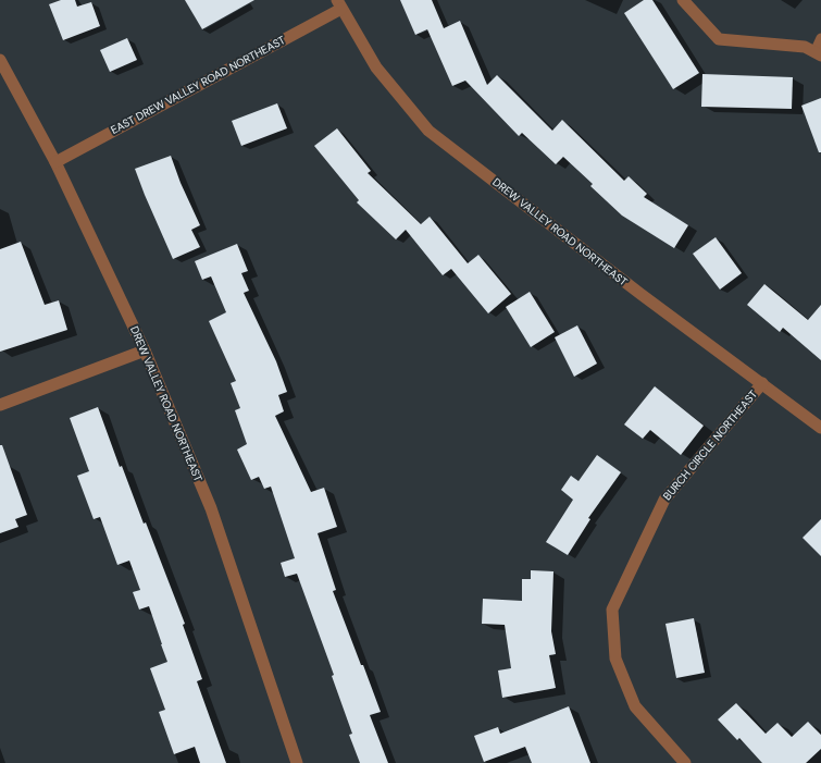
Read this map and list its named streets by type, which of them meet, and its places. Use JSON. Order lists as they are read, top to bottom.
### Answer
{
  "streets": {
    "street": ["EAST DREW VALLEY ROAD NORTHEAST", "DREW VALLEY ROAD NORTHEAST", "BURCH CIRCLE NORTHEAST"]
  },
  "crossings": [
    ["EAST DREW VALLEY ROAD NORTHEAST", "DREW VALLEY ROAD NORTHEAST"],
    ["DREW VALLEY ROAD NORTHEAST", "BURCH CIRCLE NORTHEAST"]
  ]
}
